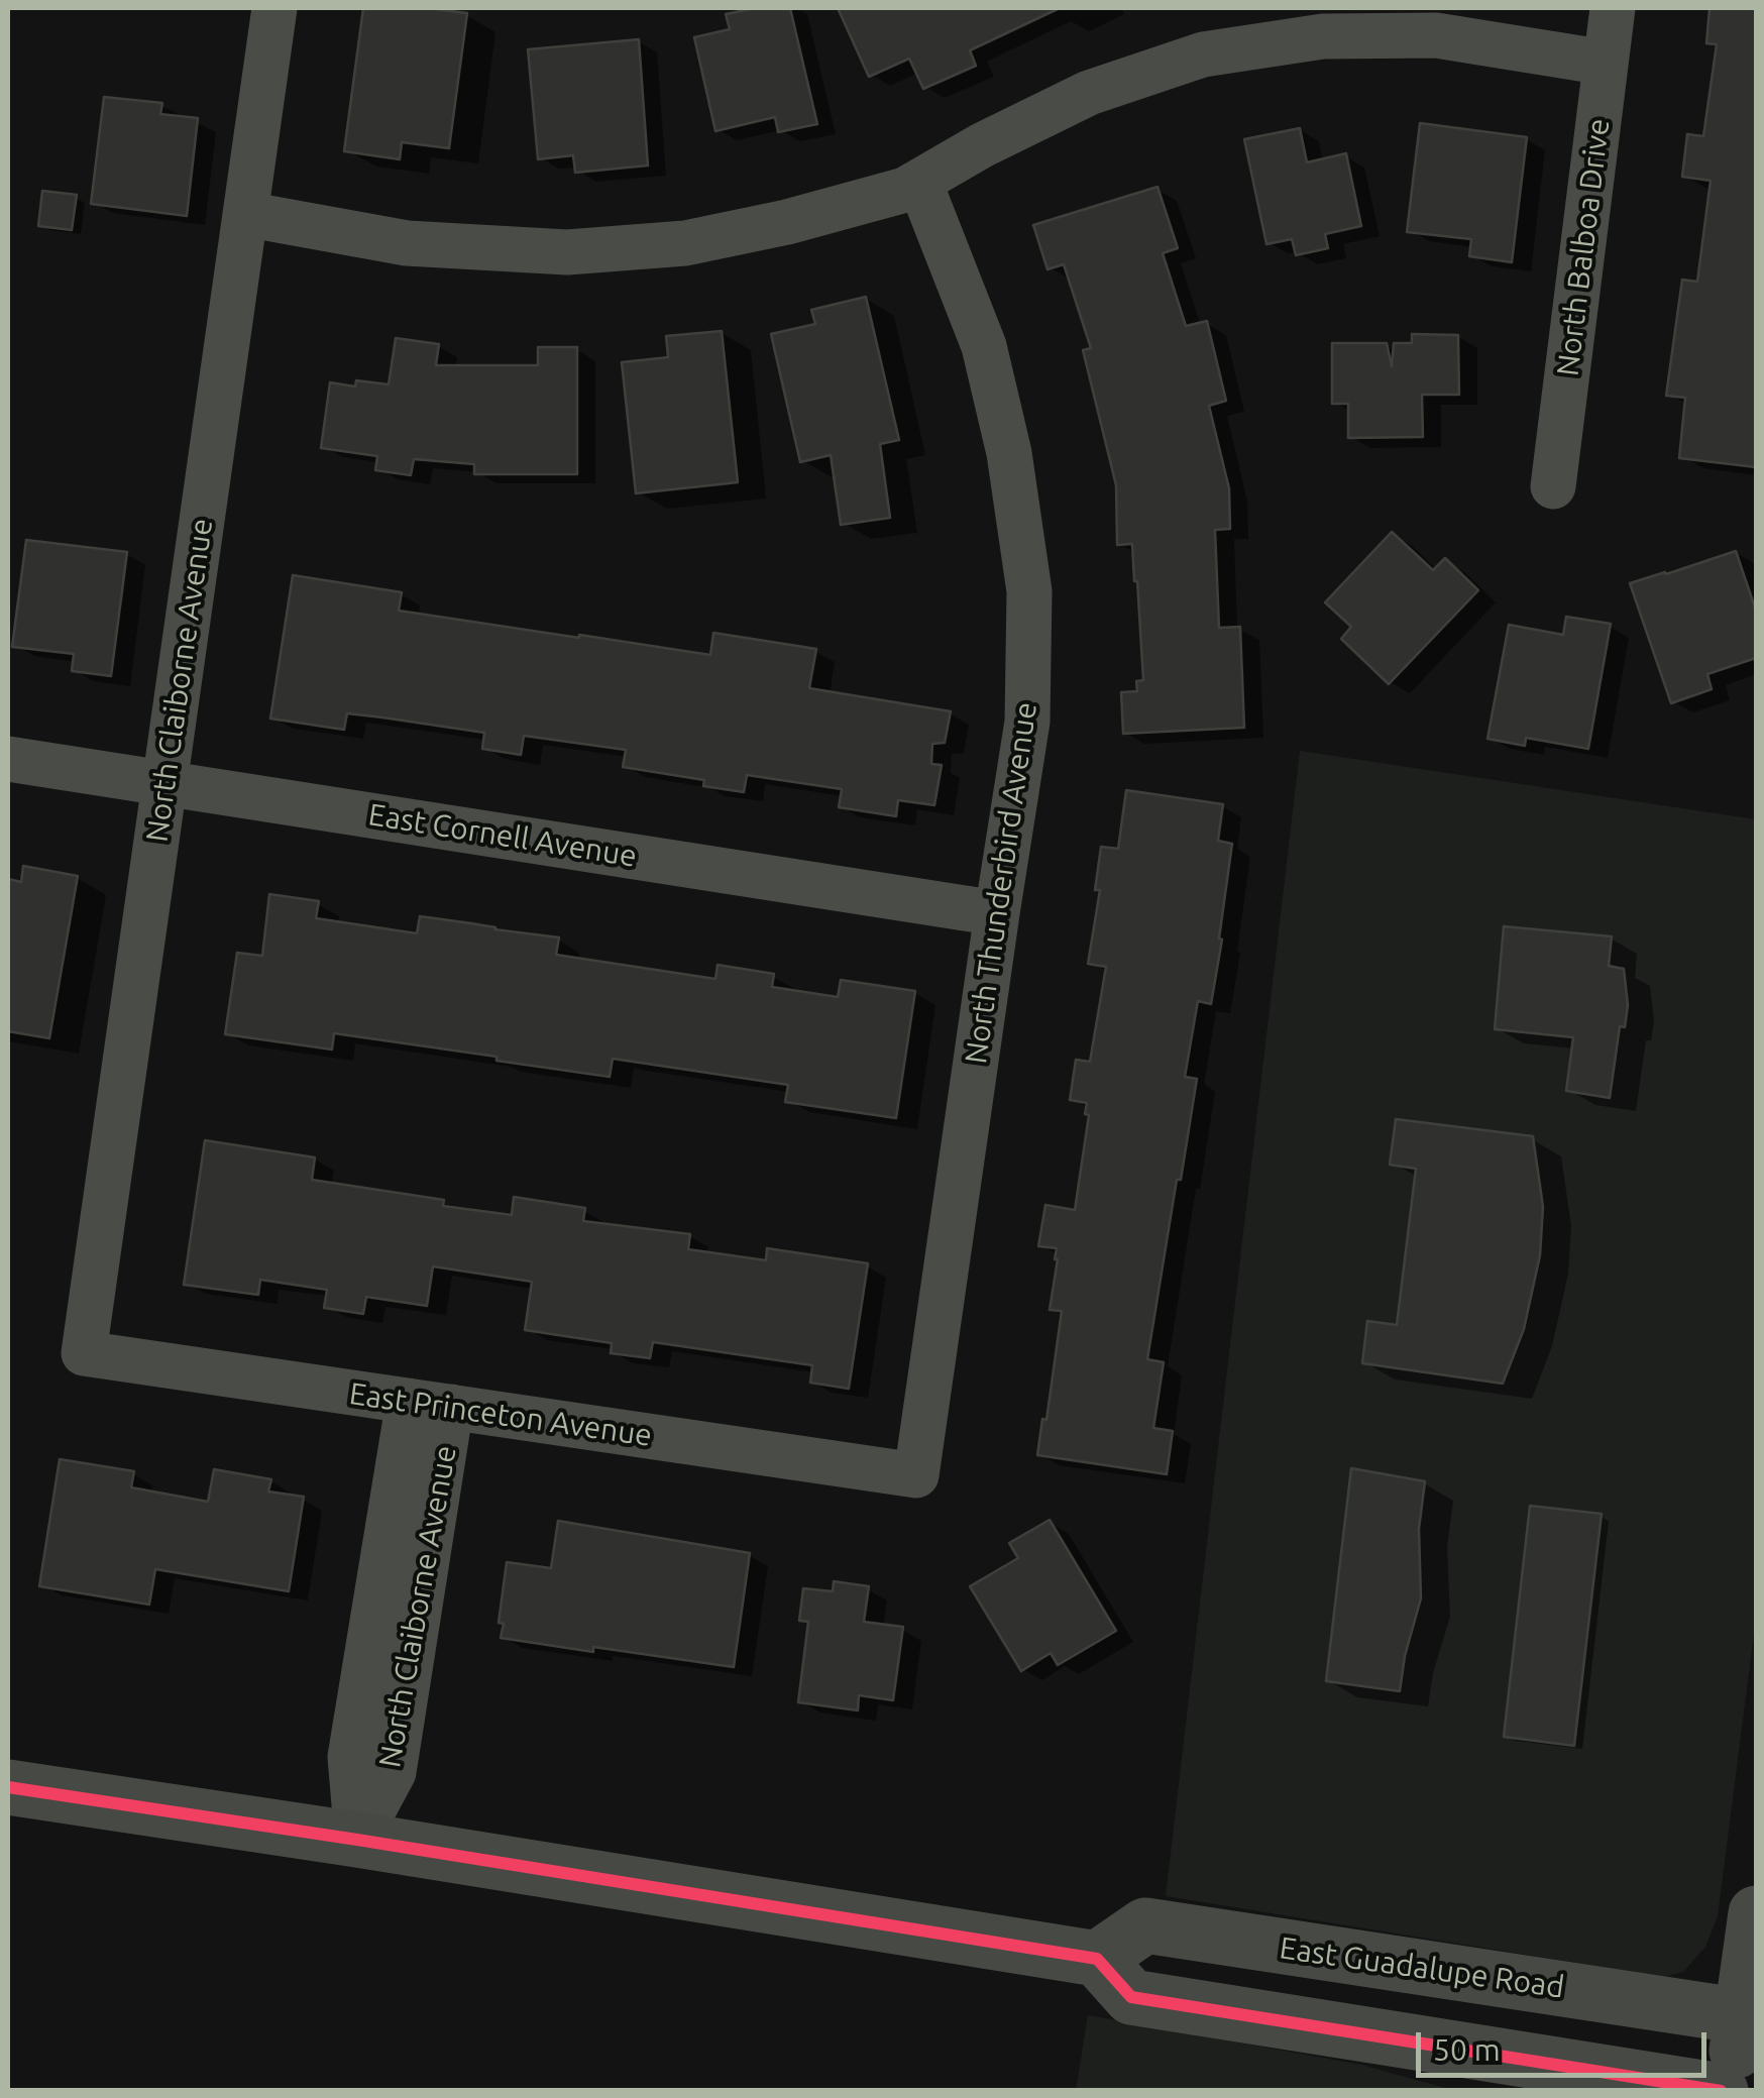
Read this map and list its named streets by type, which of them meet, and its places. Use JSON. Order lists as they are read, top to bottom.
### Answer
{
  "streets": {
    "main road": ["East Guadalupe Road"],
    "street": [
      "North Balboa Drive",
      "North Claiborne Avenue",
      "East Cornell Avenue",
      "North Thunderbird Avenue",
      "East Princeton Avenue"
    ]
  },
  "crossings": [
    ["North Claiborne Avenue", "East Cornell Avenue"],
    ["North Claiborne Avenue", "East Princeton Avenue"],
    ["East Cornell Avenue", "North Thunderbird Avenue"],
    ["North Thunderbird Avenue", "East Princeton Avenue"]
  ],
  "scale_bar": "50 m"
}
